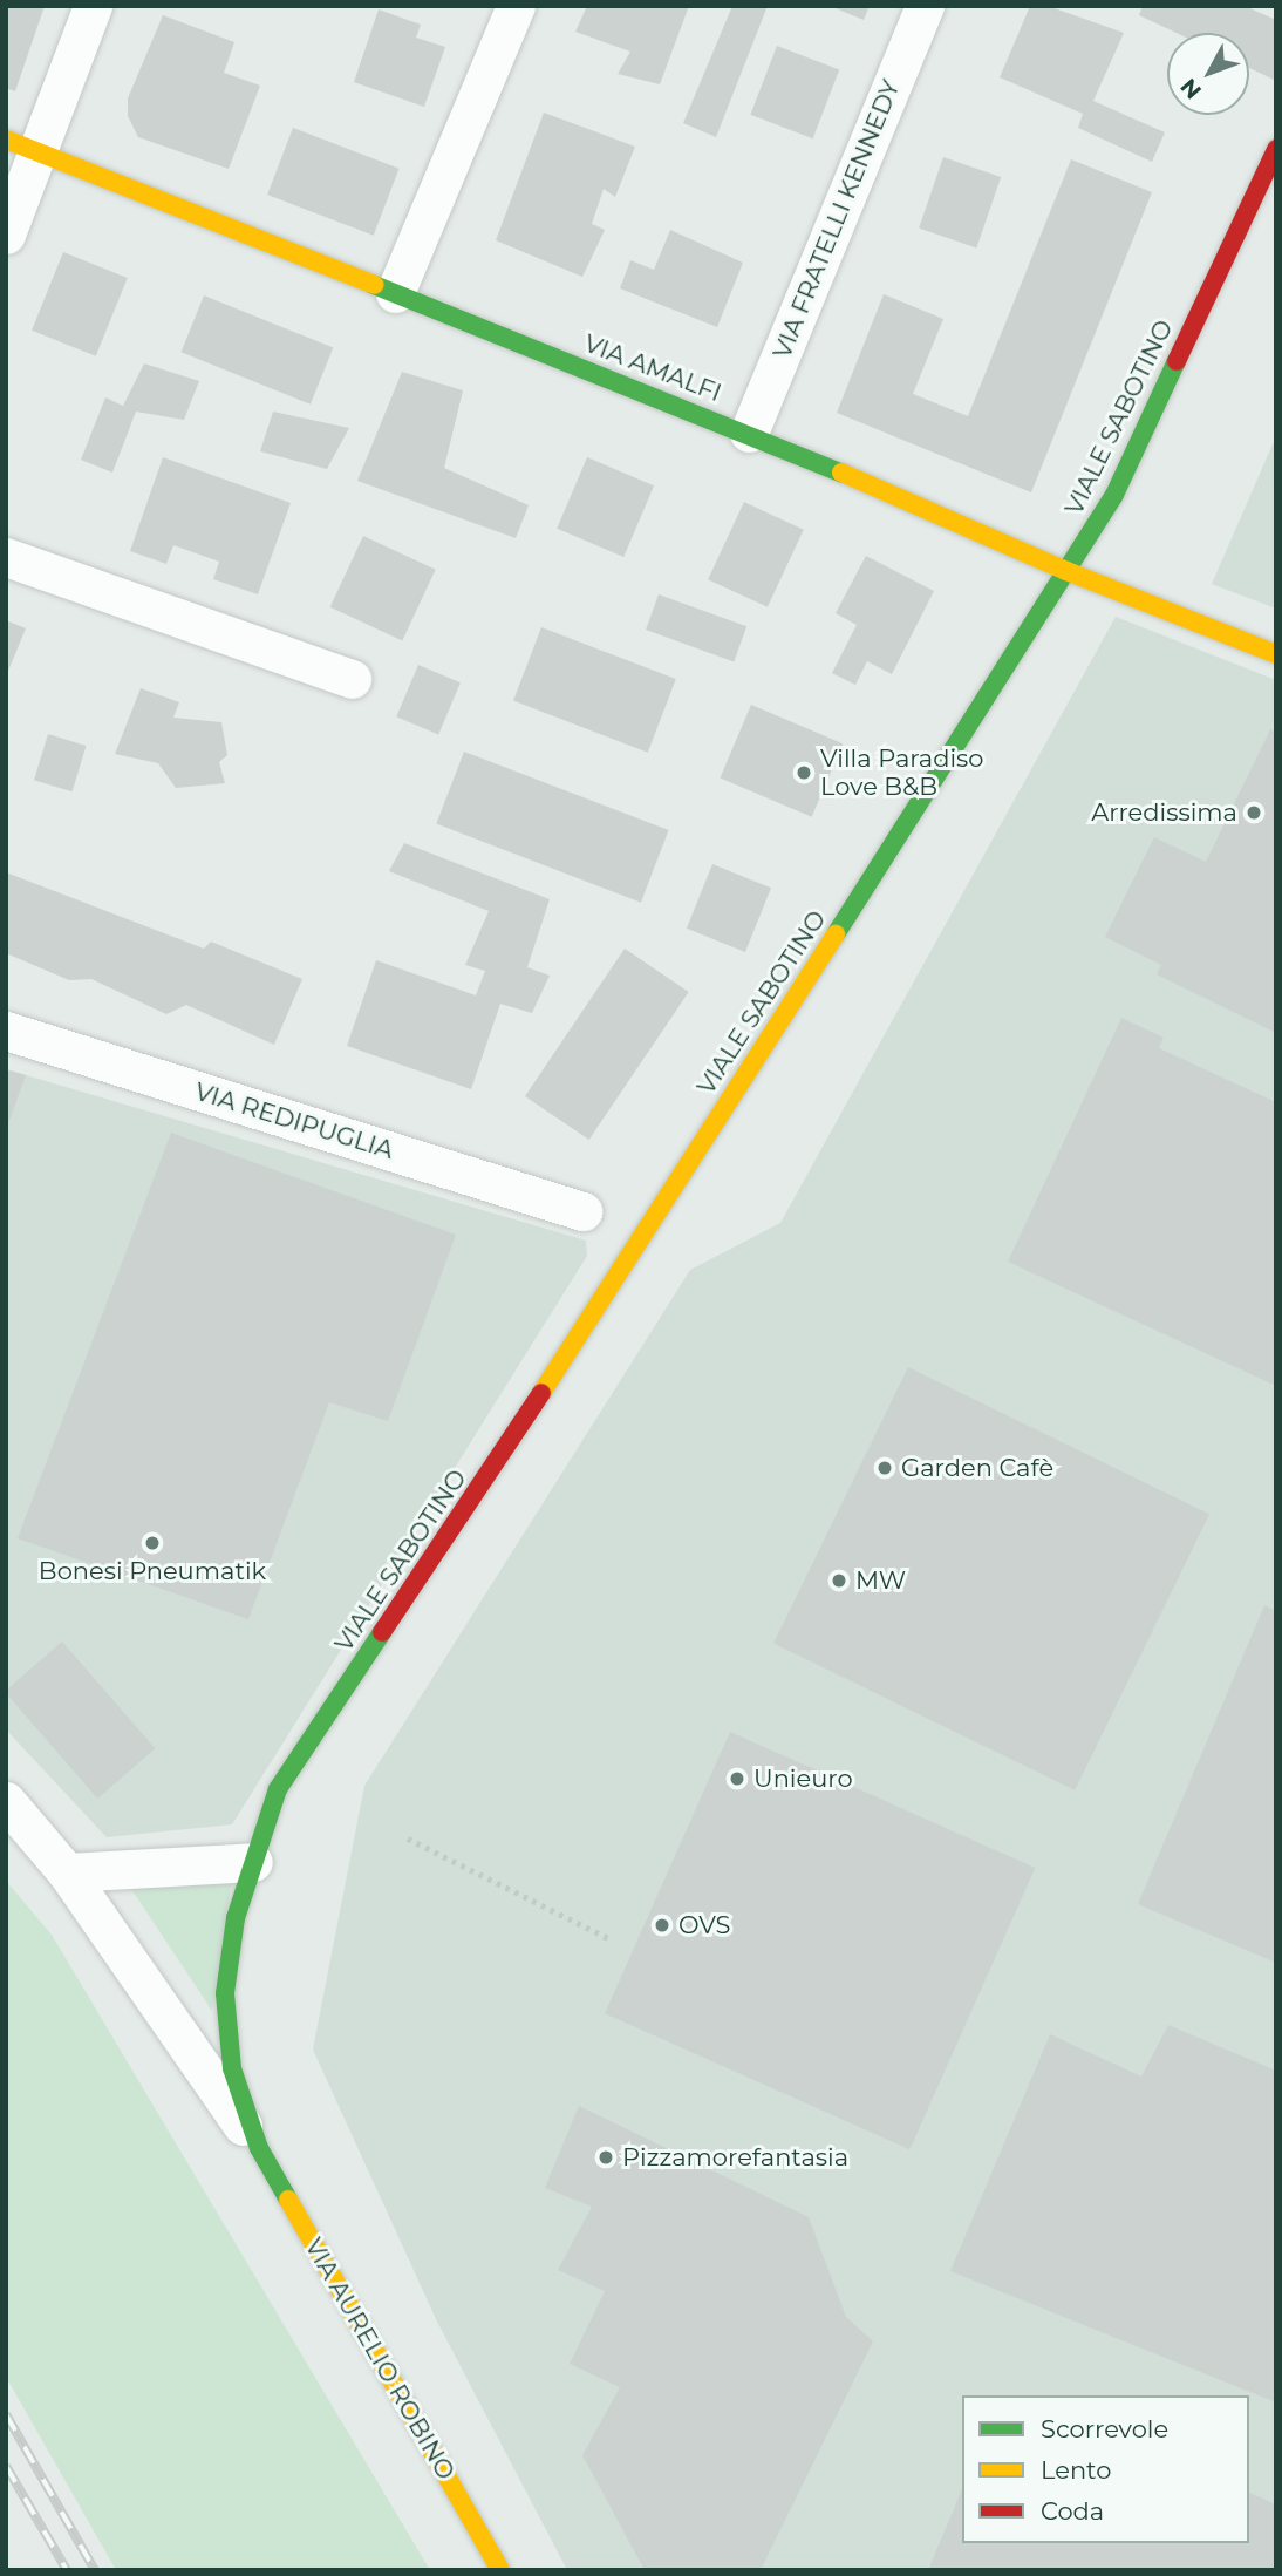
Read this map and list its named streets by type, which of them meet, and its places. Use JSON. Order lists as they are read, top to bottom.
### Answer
{
  "streets": {
    "street": [
      "VIA FRATELLI KENNEDY",
      "VIA AMALFI",
      "VIALE SABOTINO",
      "VIA REDIPUGLIA",
      "VIA AURELIO ROBINO"
    ]
  },
  "crossings": [
    ["VIA FRATELLI KENNEDY", "VIA AMALFI"],
    ["VIA AMALFI", "VIALE SABOTINO"],
    ["VIALE SABOTINO", "VIA AURELIO ROBINO"]
  ],
  "places": [
    "Villa Paradiso Love B&B",
    "Arredissima",
    "Garden Cafè",
    "Bonesi Pneumatik",
    "MW",
    "Unieuro",
    "OVS",
    "Pizzamorefantasia"
  ],
  "legend": ["Scorrevole", "Lento", "Coda"],
  "north": "bottom left"
}
